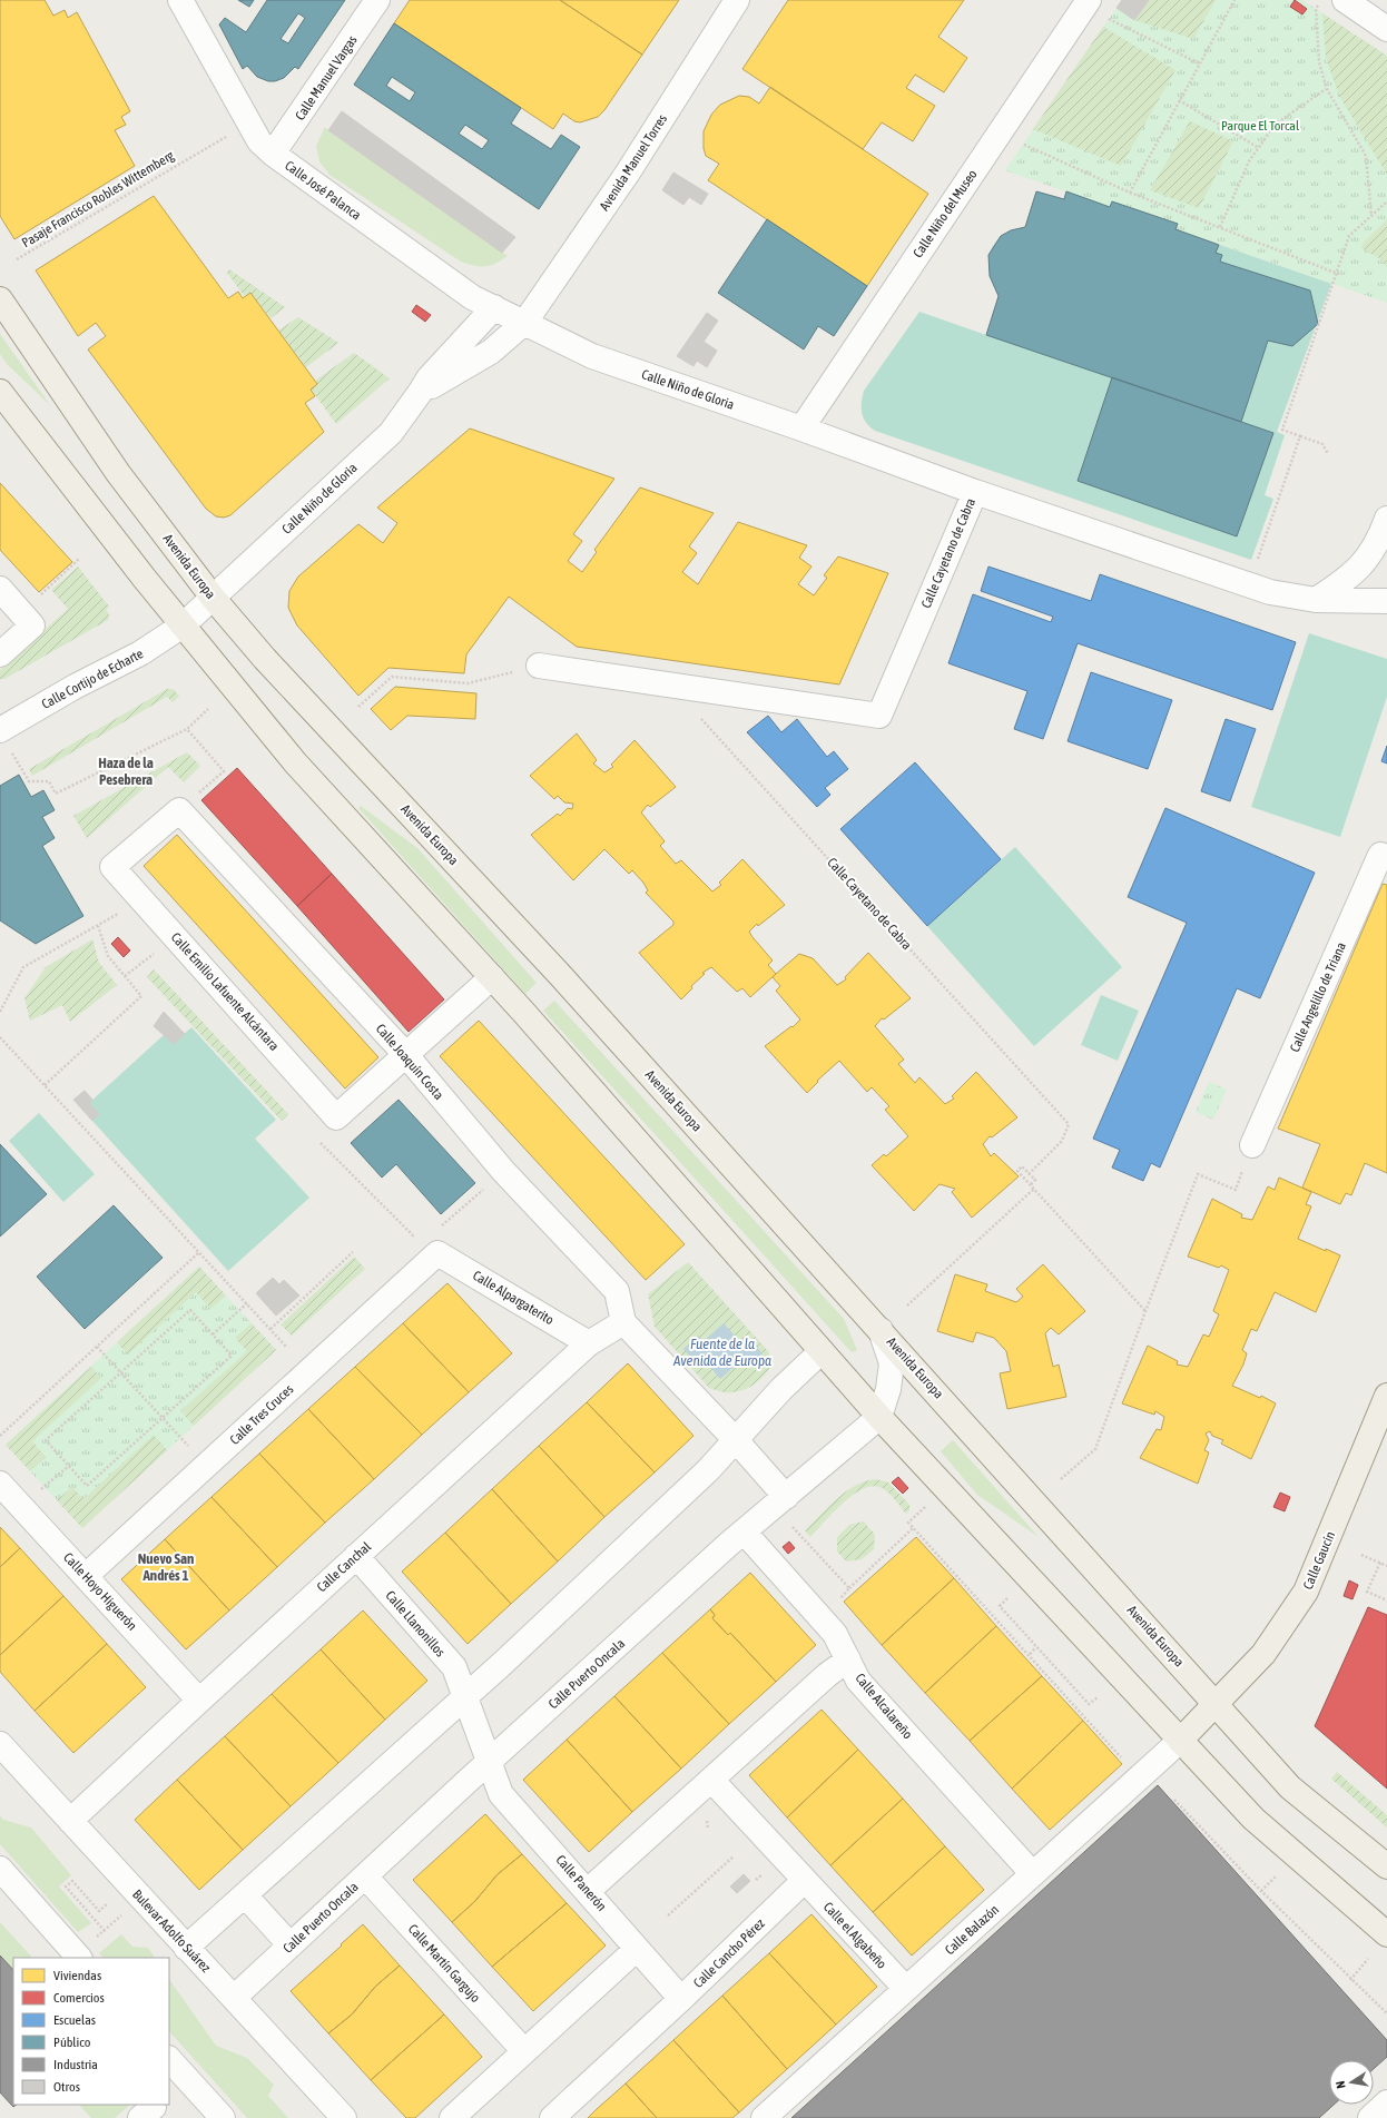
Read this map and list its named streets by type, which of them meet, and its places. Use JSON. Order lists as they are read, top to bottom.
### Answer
{
  "streets": {
    "main road": ["Avenida Europa", "Calle Gaucín"],
    "street": [
      "Calle Manuel Vargas",
      "Avenida Manuel Torres",
      "Calle José Palanca",
      "Calle Niño del Museo",
      "Calle Niño de Gloria",
      "Calle Cayetano de Cabra",
      "Calle Cortijo de Echarte",
      "Calle Emilio Lafuente Alcántara",
      "Calle Angelillo de Triana",
      "Calle Joaquín Costa",
      "Calle Alpargaterito",
      "Calle Tres Cruces",
      "Calle Canchal",
      "Calle Hoyo Higuerón",
      "Calle Llanonillos",
      "Calle Puerto Oncala",
      "Calle Alcalareño",
      "Calle Panerón",
      "Calle Balazón",
      "Bulevar Adolfo Suárez",
      "Calle el Algabeño",
      "Calle Cancho Pérez",
      "Calle Martín Gargujo"
    ],
    "path": ["Pasaje Francisco Robles Wittemberg"]
  },
  "crossings": [
    ["Calle Manuel Vargas", "Calle José Palanca"],
    ["Avenida Manuel Torres", "Calle José Palanca"],
    ["Avenida Manuel Torres", "Calle Niño de Gloria"],
    ["Calle José Palanca", "Pasaje Francisco Robles Wittemberg"],
    ["Calle José Palanca", "Calle Niño de Gloria"],
    ["Calle Niño del Museo", "Calle Niño de Gloria"],
    ["Calle Niño de Gloria", "Calle Cayetano de Cabra"],
    ["Calle Niño de Gloria", "Avenida Europa"],
    ["Calle Niño de Gloria", "Calle Cortijo de Echarte"],
    ["Avenida Europa", "Calle Gaucín"],
    ["Calle Emilio Lafuente Alcántara", "Calle Joaquín Costa"],
    ["Calle Joaquín Costa", "Calle Canchal"],
    ["Calle Alpargaterito", "Calle Tres Cruces"],
    ["Calle Alpargaterito", "Calle Canchal"],
    ["Calle Tres Cruces", "Calle Hoyo Higuerón"],
    ["Calle Gaucín", "Calle Balazón"],
    ["Calle Canchal", "Calle Hoyo Higuerón"],
    ["Calle Canchal", "Calle Llanonillos"],
    ["Calle Canchal", "Bulevar Adolfo Suárez"],
    ["Calle Llanonillos", "Calle Puerto Oncala"],
    ["Calle Llanonillos", "Calle Panerón"],
    ["Calle Puerto Oncala", "Calle Alcalareño"],
    ["Calle Puerto Oncala", "Calle Panerón"],
    ["Calle Puerto Oncala", "Bulevar Adolfo Suárez"],
    ["Calle Puerto Oncala", "Calle Martín Gargujo"],
    ["Calle Alcalareño", "Calle Balazón"],
    ["Calle Panerón", "Calle Cancho Pérez"],
    ["Calle Balazón", "Calle el Algabeño"],
    ["Calle el Algabeño", "Calle Cancho Pérez"]
  ],
  "districts": ["Haza de la Pesebrera", "Nuevo San Andrés 1"],
  "water": ["Fuente de la Avenida de Europa"],
  "parks": ["Parque El Torcal"],
  "legend": [
    "Viviendas",
    "Comercios",
    "Escuelas",
    "Público",
    "Industria",
    "Otros"
  ],
  "north": "left"
}
